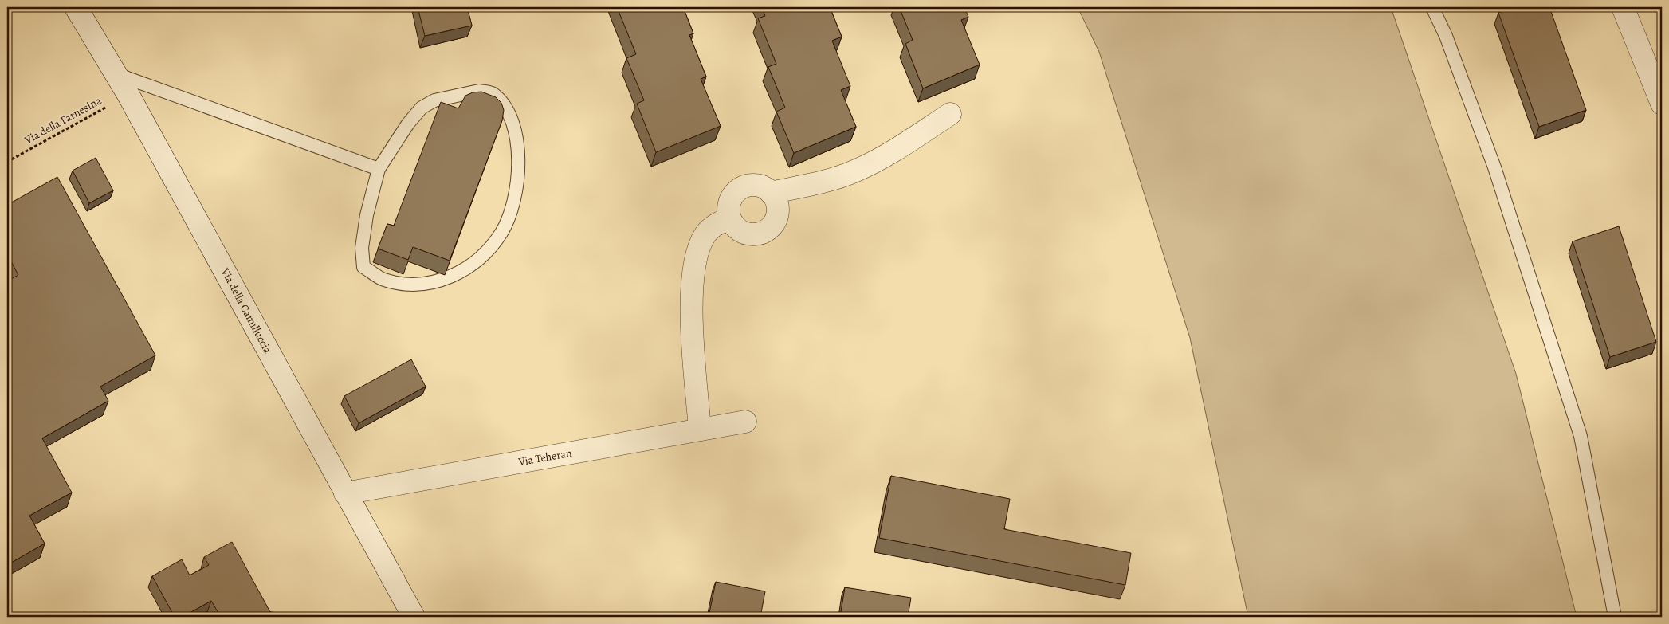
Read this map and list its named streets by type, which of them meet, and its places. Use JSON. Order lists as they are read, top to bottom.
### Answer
{
  "streets": {
    "street": ["Via della Camilluccia", "Via Teheran"],
    "path": ["Via della Farnesina"]
  },
  "crossings": [
    ["Via della Farnesina", "Via della Camilluccia"],
    ["Via della Camilluccia", "Via Teheran"]
  ]
}
